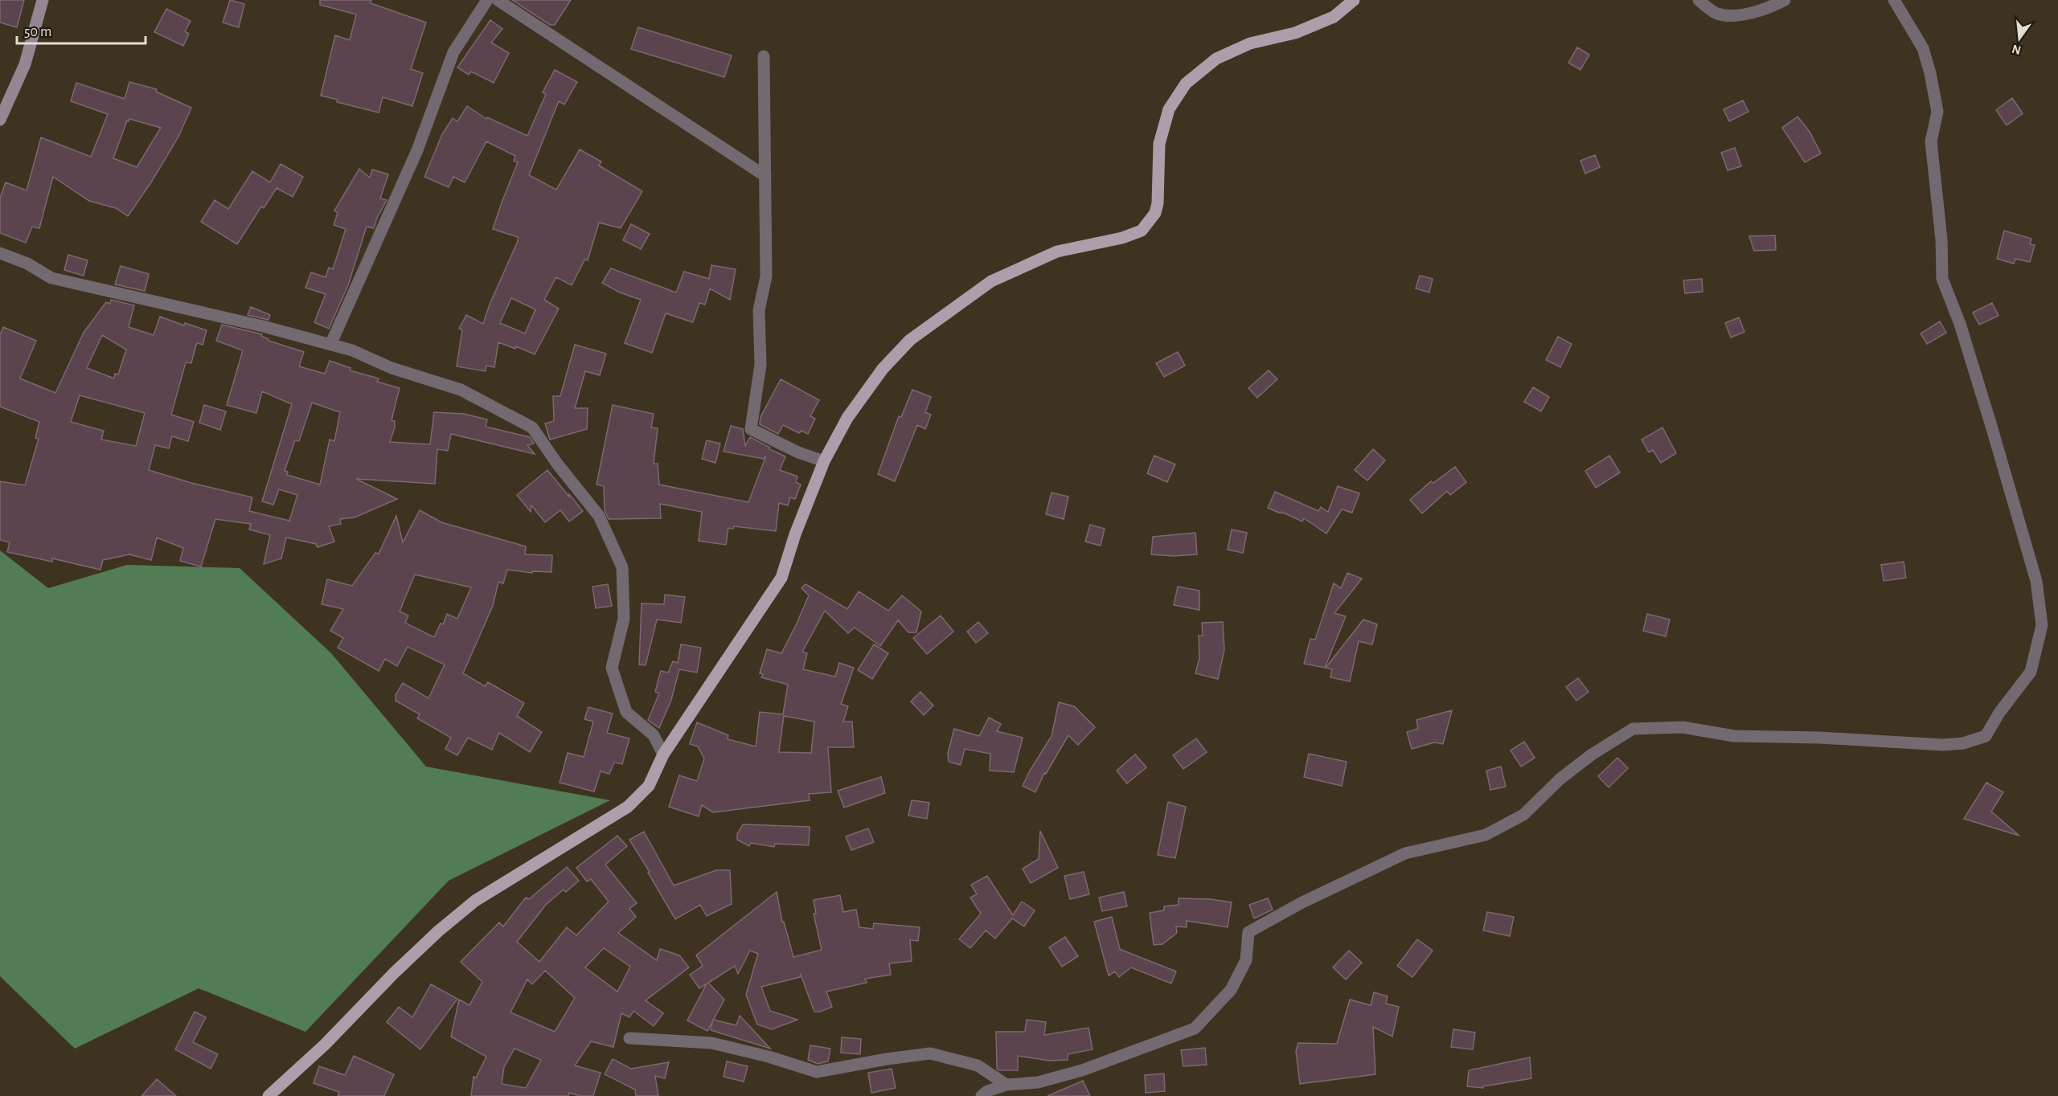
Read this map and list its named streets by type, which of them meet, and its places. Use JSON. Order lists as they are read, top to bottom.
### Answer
{
  "scale_bar": "50 m",
  "north": "bottom"
}
